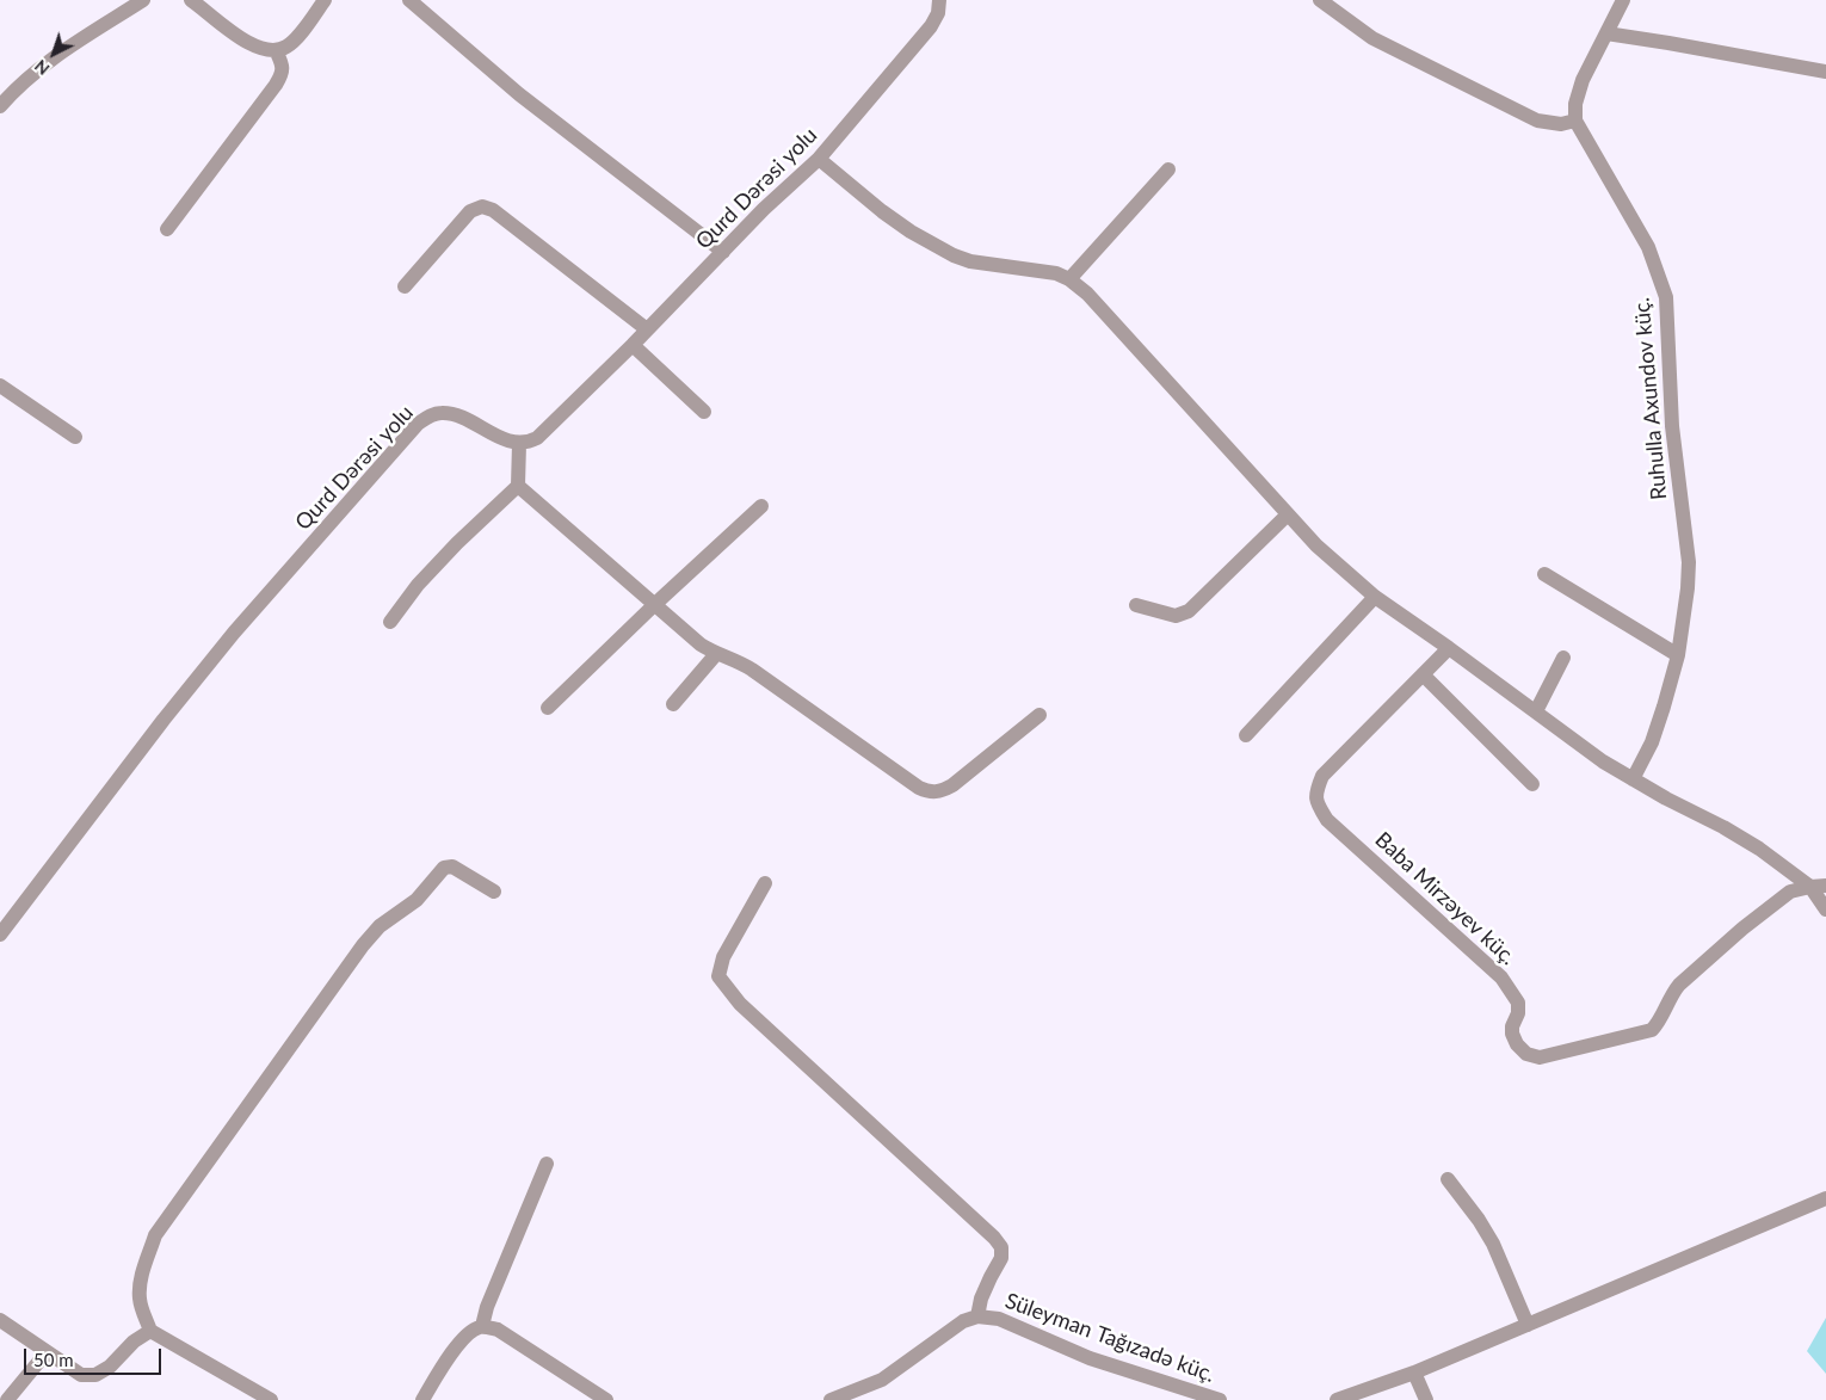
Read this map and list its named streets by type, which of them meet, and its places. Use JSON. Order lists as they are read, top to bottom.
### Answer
{
  "streets": {
    "street": [
      "Qurd Dərəsi yolu",
      "Ruhulla Axundov küç.",
      "Baba Mirzəyev küç.",
      "Süleyman Tağızadə küç."
    ]
  },
  "scale_bar": "50 m",
  "north": "bottom left"
}
